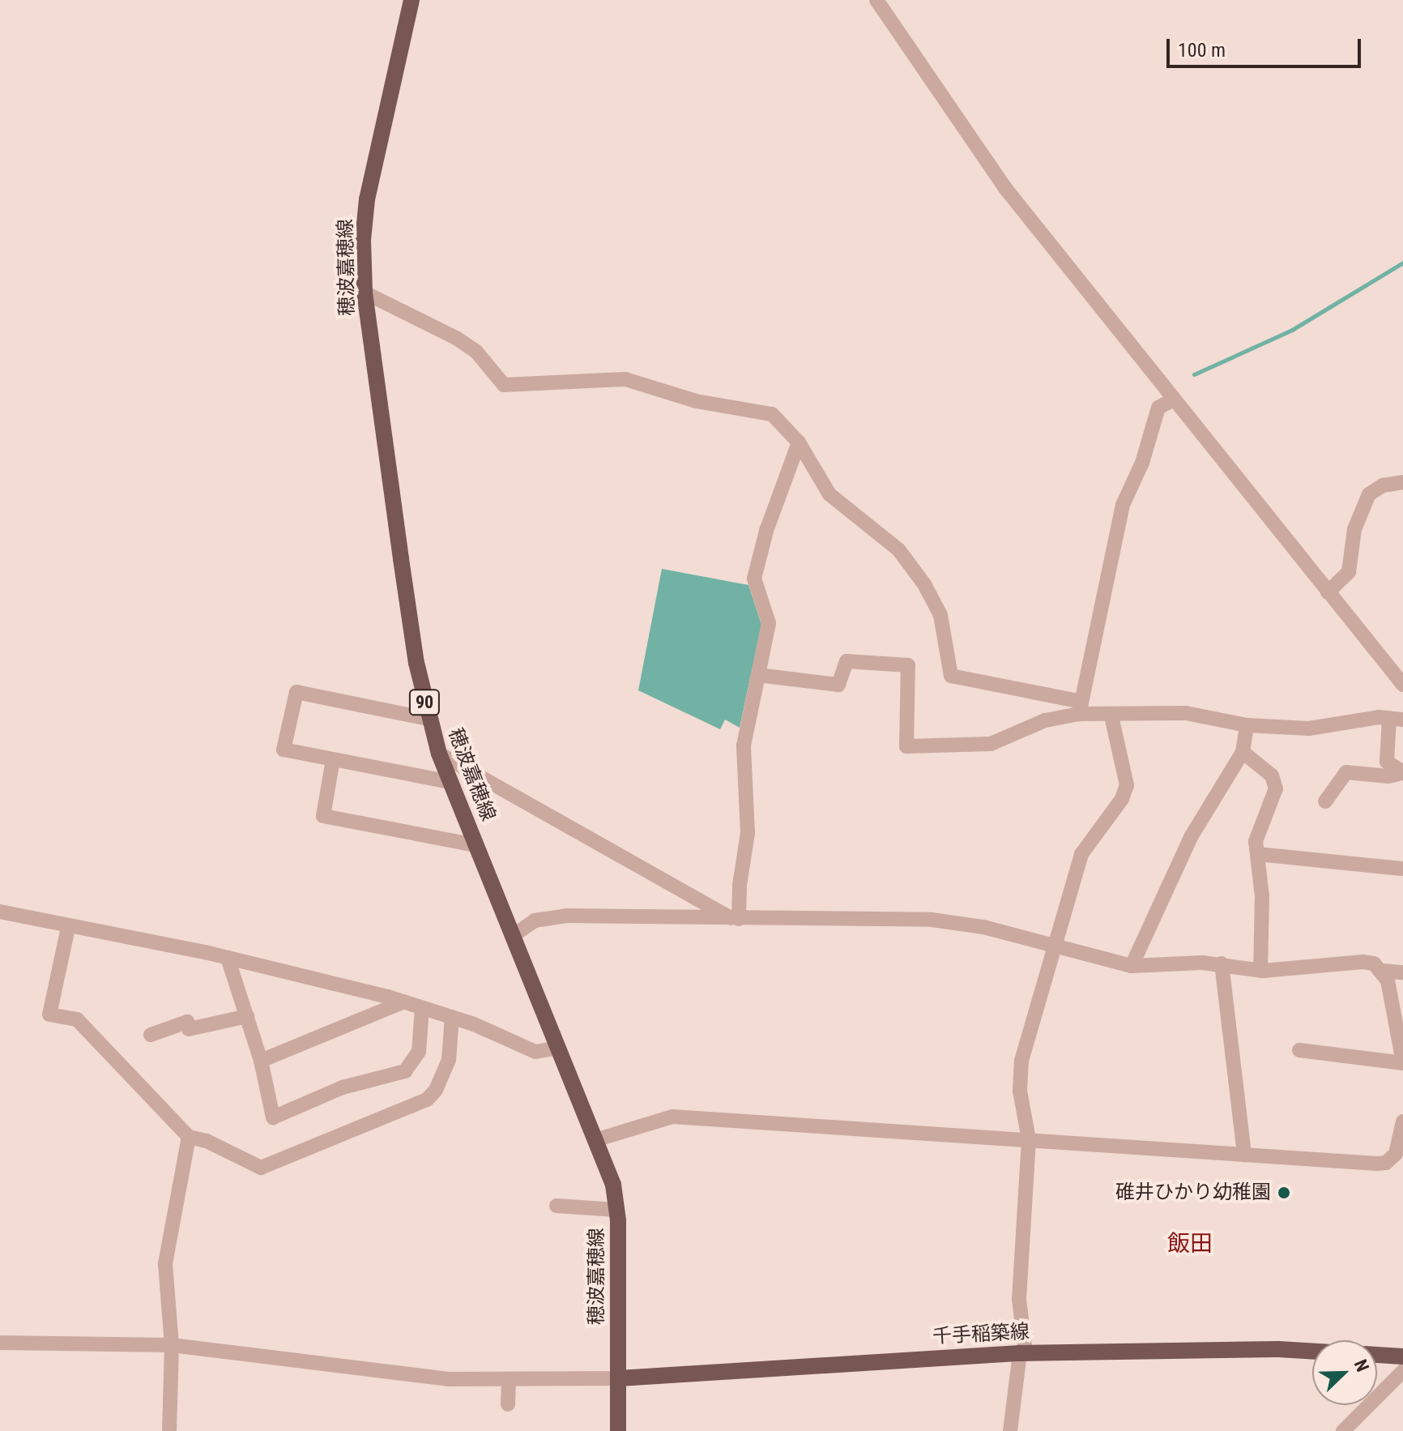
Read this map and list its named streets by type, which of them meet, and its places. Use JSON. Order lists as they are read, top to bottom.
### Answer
{
  "streets": {
    "main road": ["穂波嘉穂線", "90", "千手稲築線"]
  },
  "crossings": [
    ["穂波嘉穂線", "千手稲築線"]
  ],
  "districts": ["飯田"],
  "places": ["碓井ひかり幼稚園"],
  "scale_bar": "100 m",
  "north": "top right"
}
